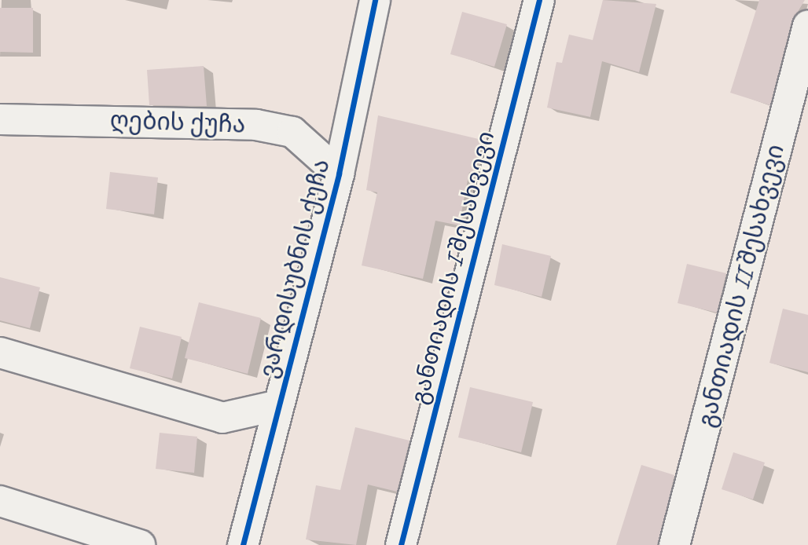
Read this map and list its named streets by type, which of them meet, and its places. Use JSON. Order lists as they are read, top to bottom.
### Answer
{
  "streets": {
    "street": [
      "ღების ქუჩა",
      "განთიადის I შესახვევი",
      "ვარდისუბნის ქუჩა",
      "განთიადის II შესახვევი"
    ]
  },
  "crossings": [
    ["ღების ქუჩა", "ვარდისუბნის ქუჩა"]
  ]
}
